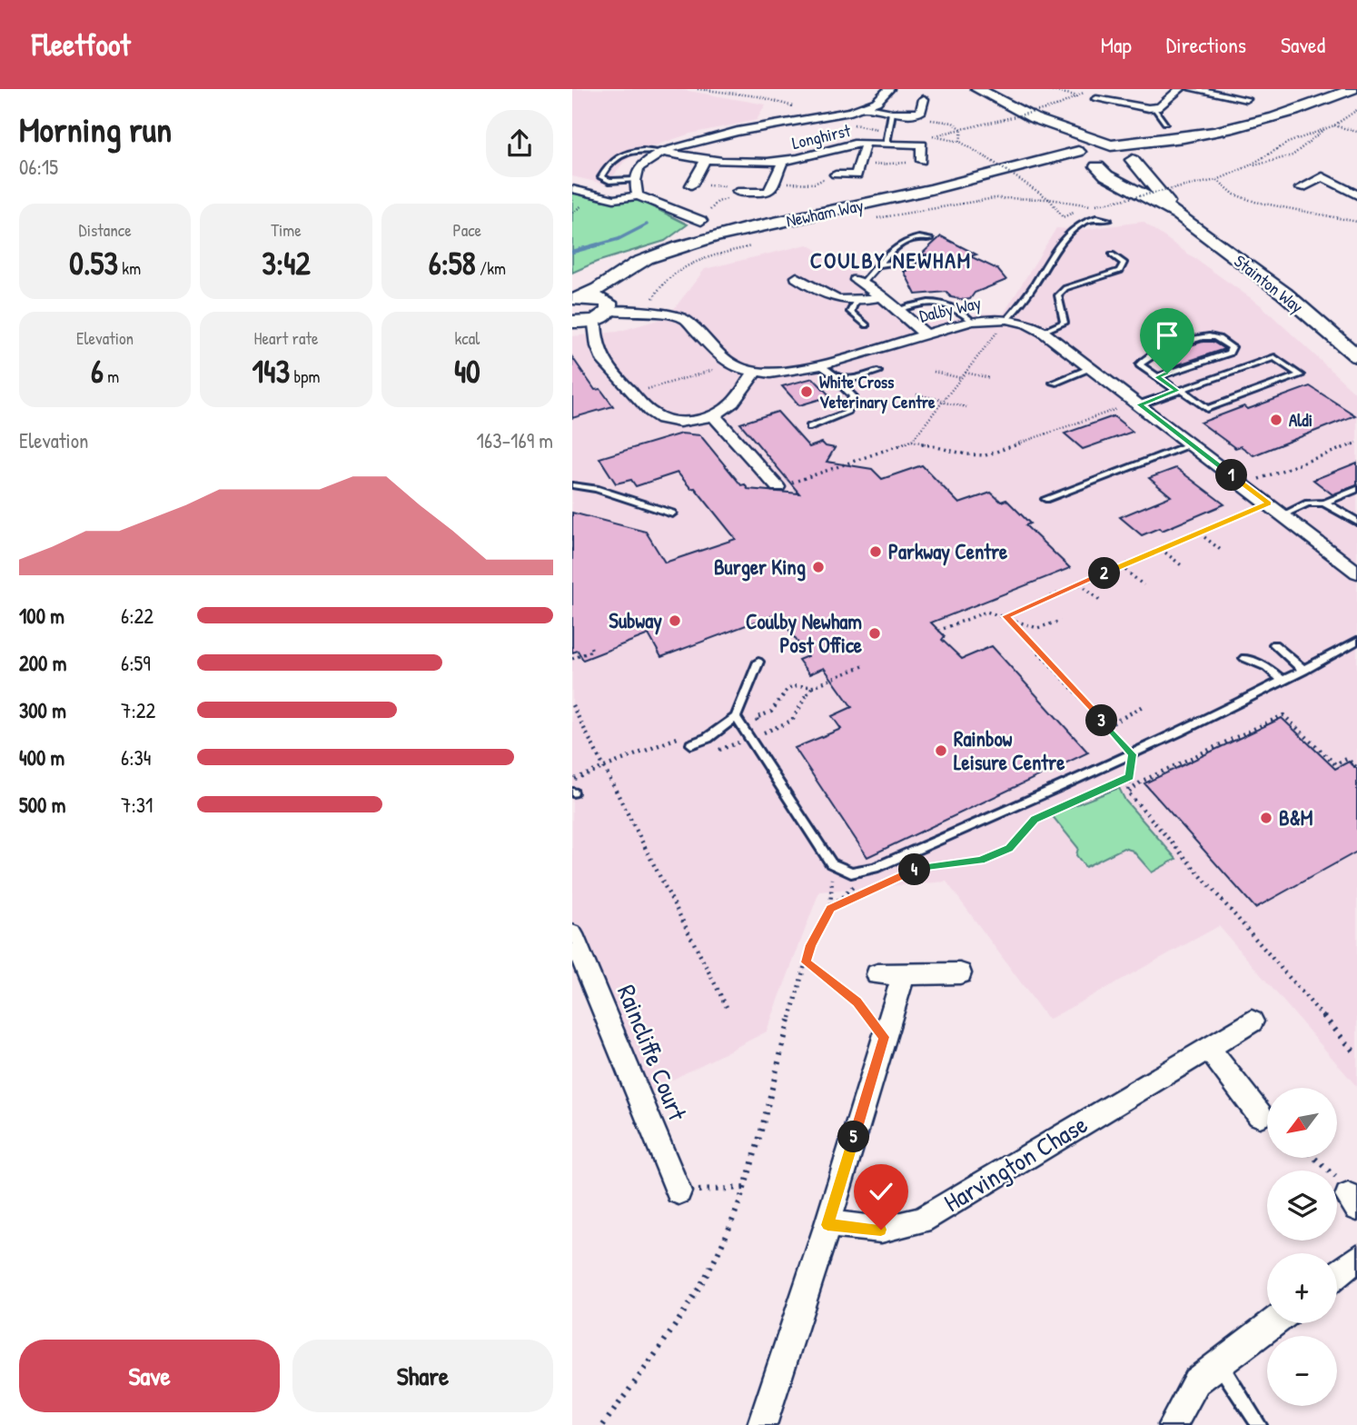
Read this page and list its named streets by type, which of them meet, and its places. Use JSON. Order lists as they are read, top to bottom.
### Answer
{
  "streets": {
    "street": [
      "Longhirst",
      "Newham Way",
      "Stainton Way",
      "Dalby Way",
      "Raincliffe Court",
      "Harvington Chase"
    ]
  },
  "crossings": [
    ["Newham Way", "Stainton Way"],
    ["Newham Way", "Dalby Way"]
  ],
  "districts": ["COULBY NEWHAM"],
  "places": [
    "White Cross Veterinary Centre",
    "Aldi",
    "Parkway Centre",
    "Burger King",
    "Subway",
    "Coulby Newham Post Office",
    "Rainbow Leisure Centre",
    "B&M"
  ],
  "north": "bottom left",
  "page": {
    "header": "Fleetfoot",
    "nav": ["Map", "Directions", "Saved"],
    "heading": ["Morning run", "06:15"],
    "stats": [
      ["Distance", "0.53 km"],
      ["Time", "3:42"],
      ["Pace", "6:58 /km"],
      ["Elevation", "6 m"],
      ["Heart rate", "143 bpm"],
      ["kcal", "40"]
    ],
    "chart": ["Elevation", "163–169 m"],
    "pins": [
      "1",
      "2",
      "3",
      "4",
      "5"
    ],
    "list": [
      {
        "name": "100 m",
        "note": "6:22"
      },
      {
        "name": "200 m",
        "note": "6:59"
      },
      {
        "name": "300 m",
        "note": "7:22"
      },
      {
        "name": "400 m",
        "note": "6:34"
      },
      {
        "name": "500 m",
        "note": "7:31"
      }
    ],
    "map_buttons": ["+", "−"],
    "buttons": ["Save", "Share"]
  }
}
